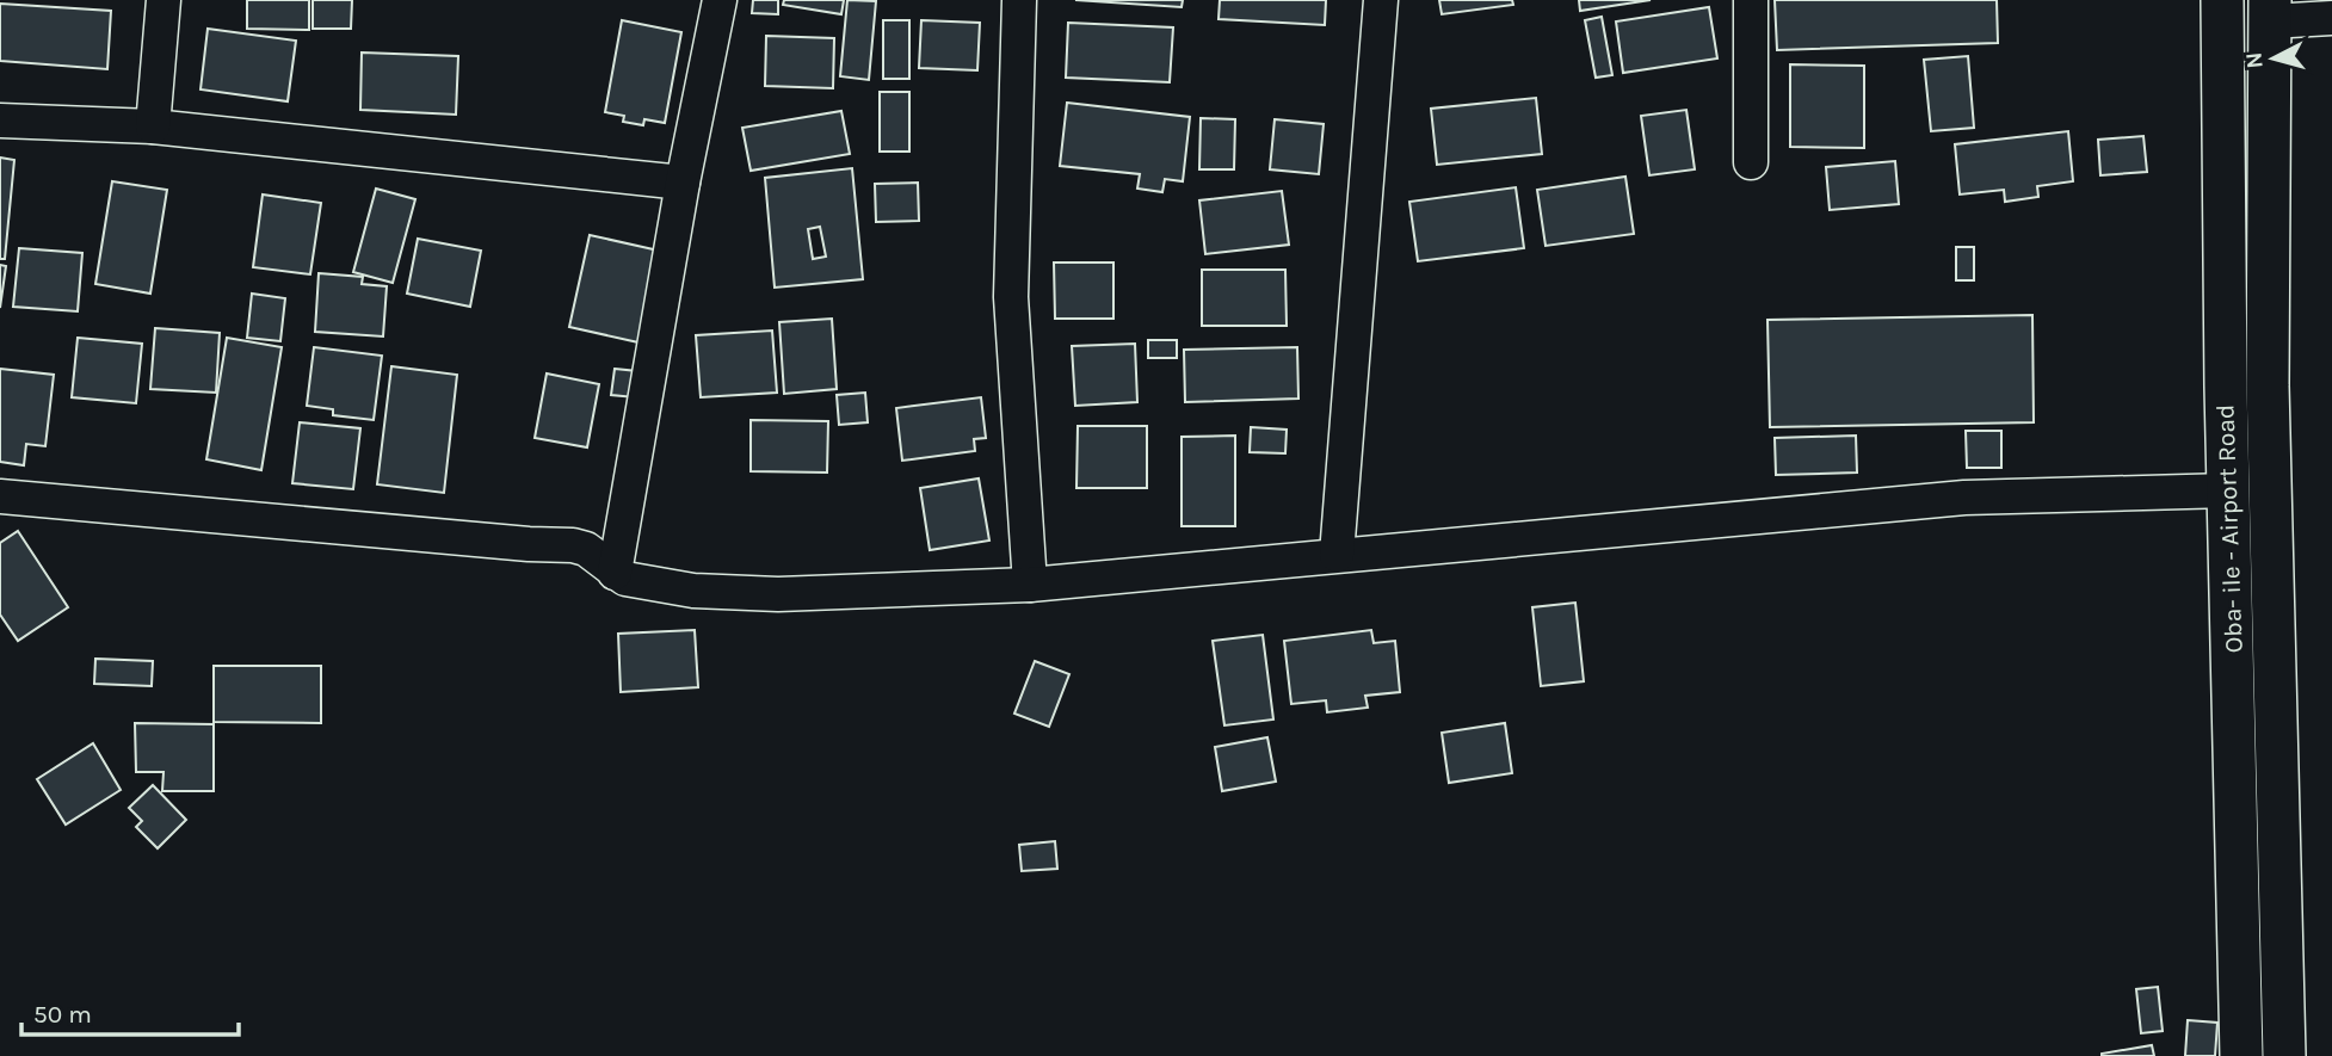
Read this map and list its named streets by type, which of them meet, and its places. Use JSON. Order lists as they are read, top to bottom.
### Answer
{
  "streets": {
    "main road": ["Oba- ile - Airport Road"]
  },
  "scale_bar": "50 m",
  "north": "left"
}
